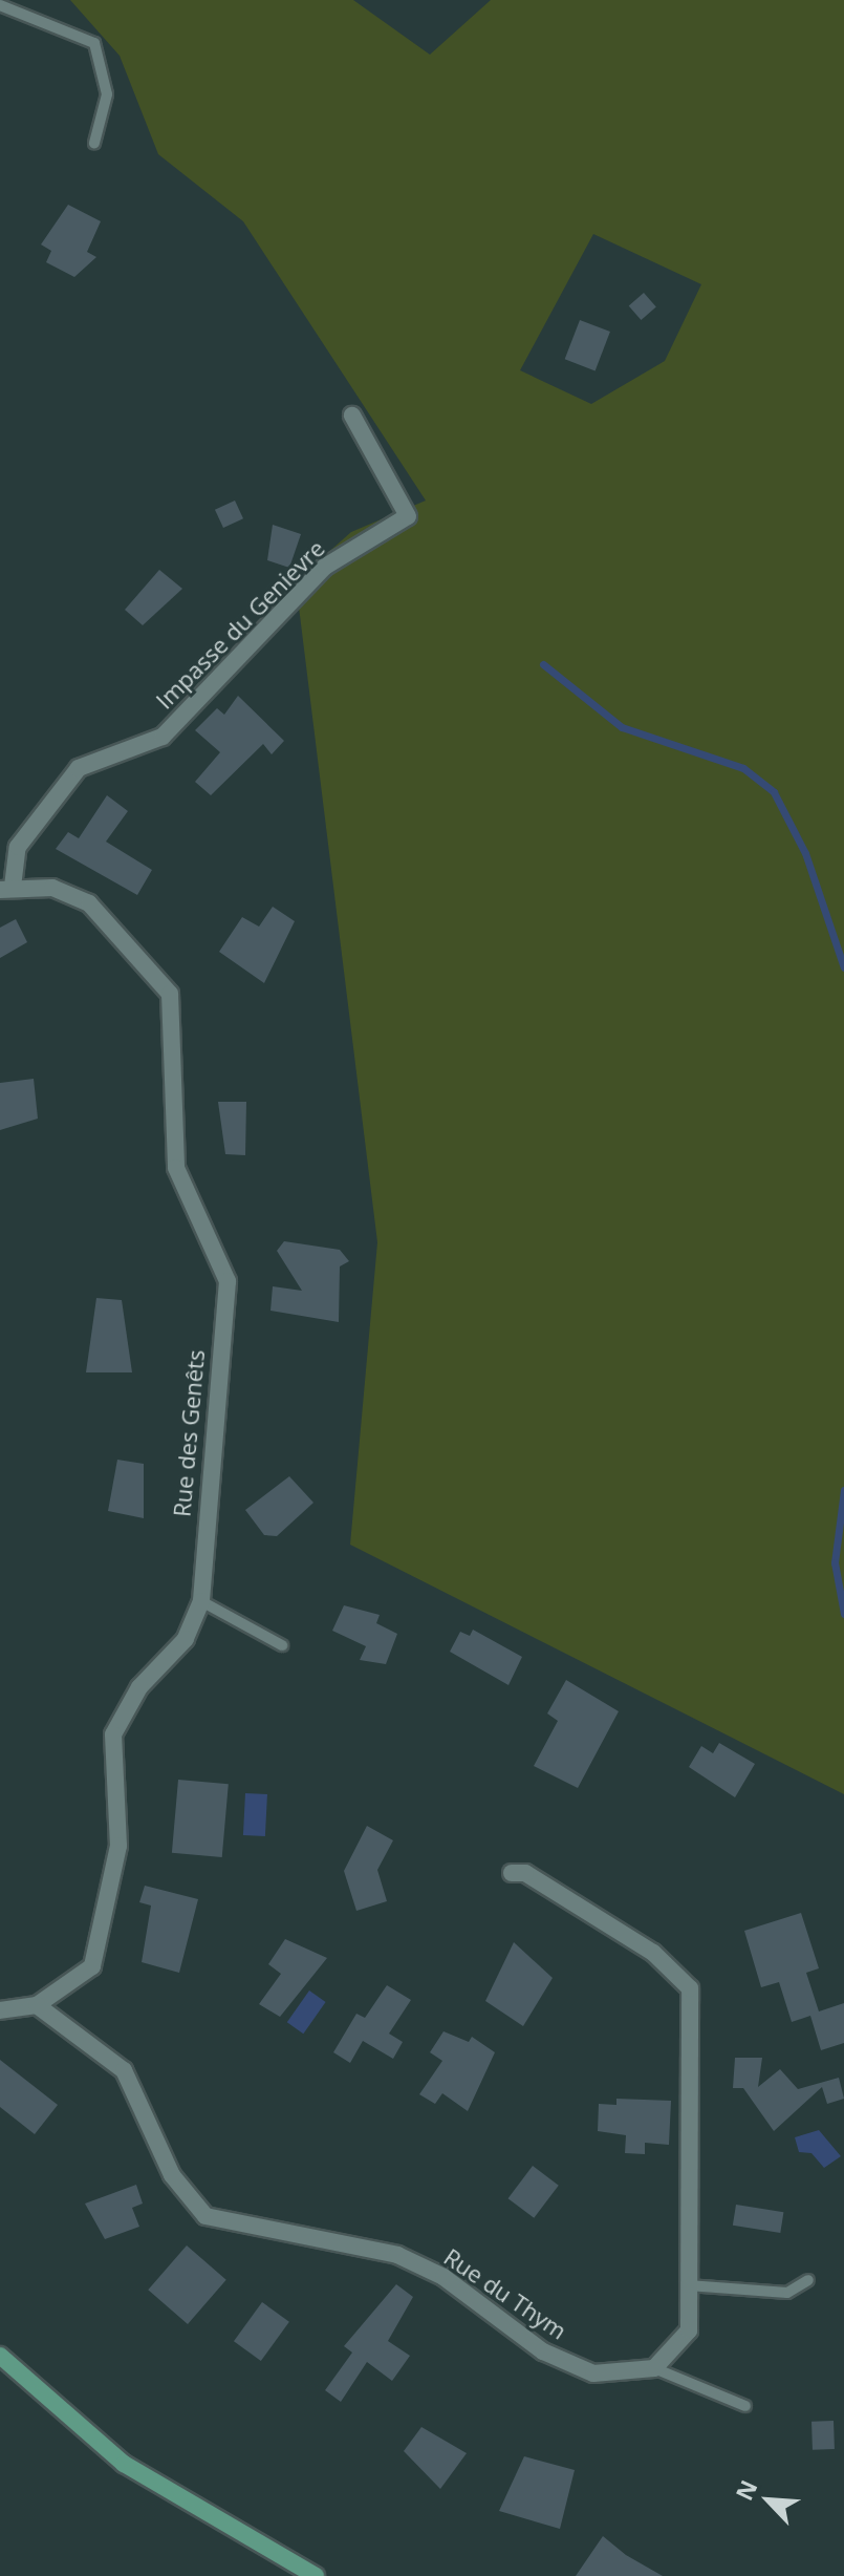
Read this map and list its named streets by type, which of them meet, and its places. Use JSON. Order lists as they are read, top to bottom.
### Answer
{
  "streets": {
    "street": ["Impasse du Genievre", "Rue des Genêts", "Rue du Thym"]
  },
  "crossings": [
    ["Impasse du Genievre", "Rue des Genêts"],
    ["Rue des Genêts", "Rue du Thym"]
  ],
  "north": "top left"
}
